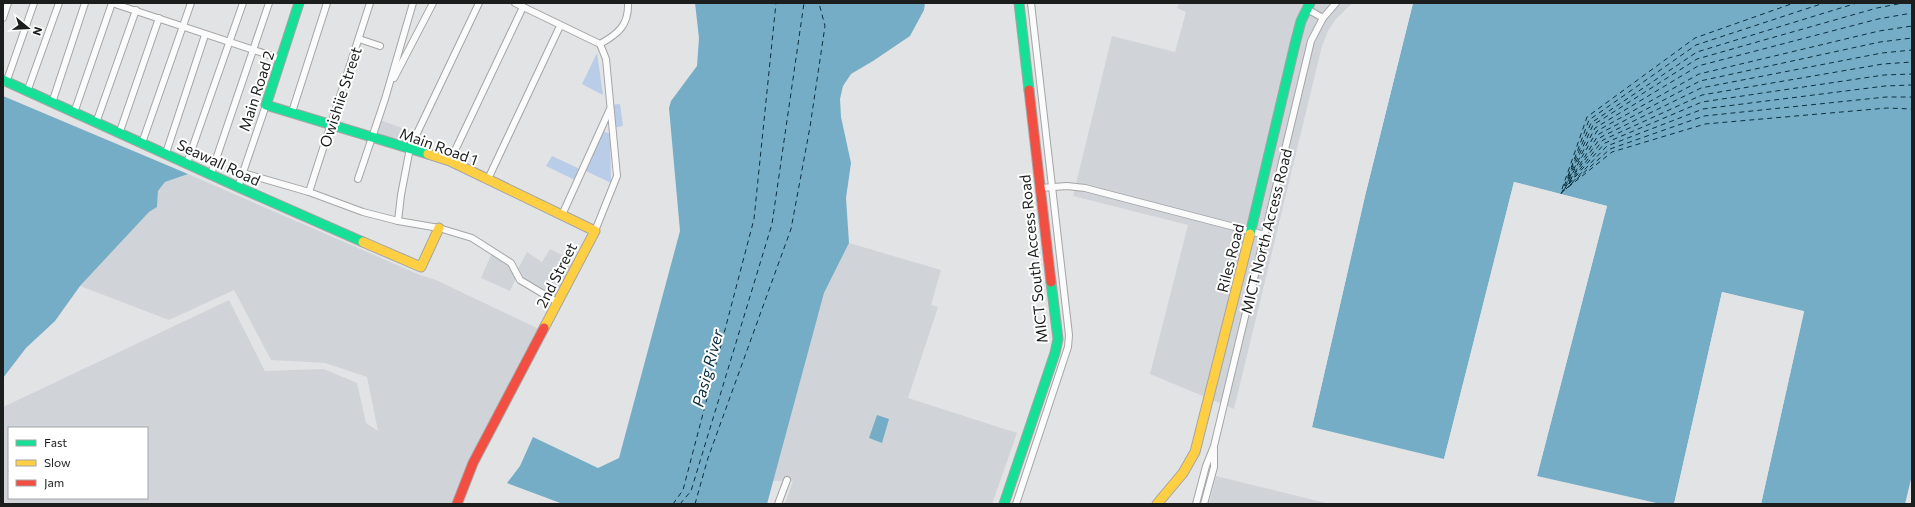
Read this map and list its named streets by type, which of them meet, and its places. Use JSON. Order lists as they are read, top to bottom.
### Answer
{
  "streets": {
    "street": [
      "Main Road 2",
      "Owishiie Street",
      "Main Road 1",
      "Seawall Road",
      "MICT North Access Road",
      "Riles Road",
      "MICT South Access Road",
      "2nd Street"
    ]
  },
  "crossings": [
    ["Main Road 2", "Main Road 1"],
    ["Main Road 2", "Seawall Road"],
    ["Owishiie Street", "Main Road 1"],
    ["Main Road 1", "2nd Street"]
  ],
  "water": ["Pasig River"],
  "legend": ["Fast", "Slow", "Jam"],
  "north": "right"
}
